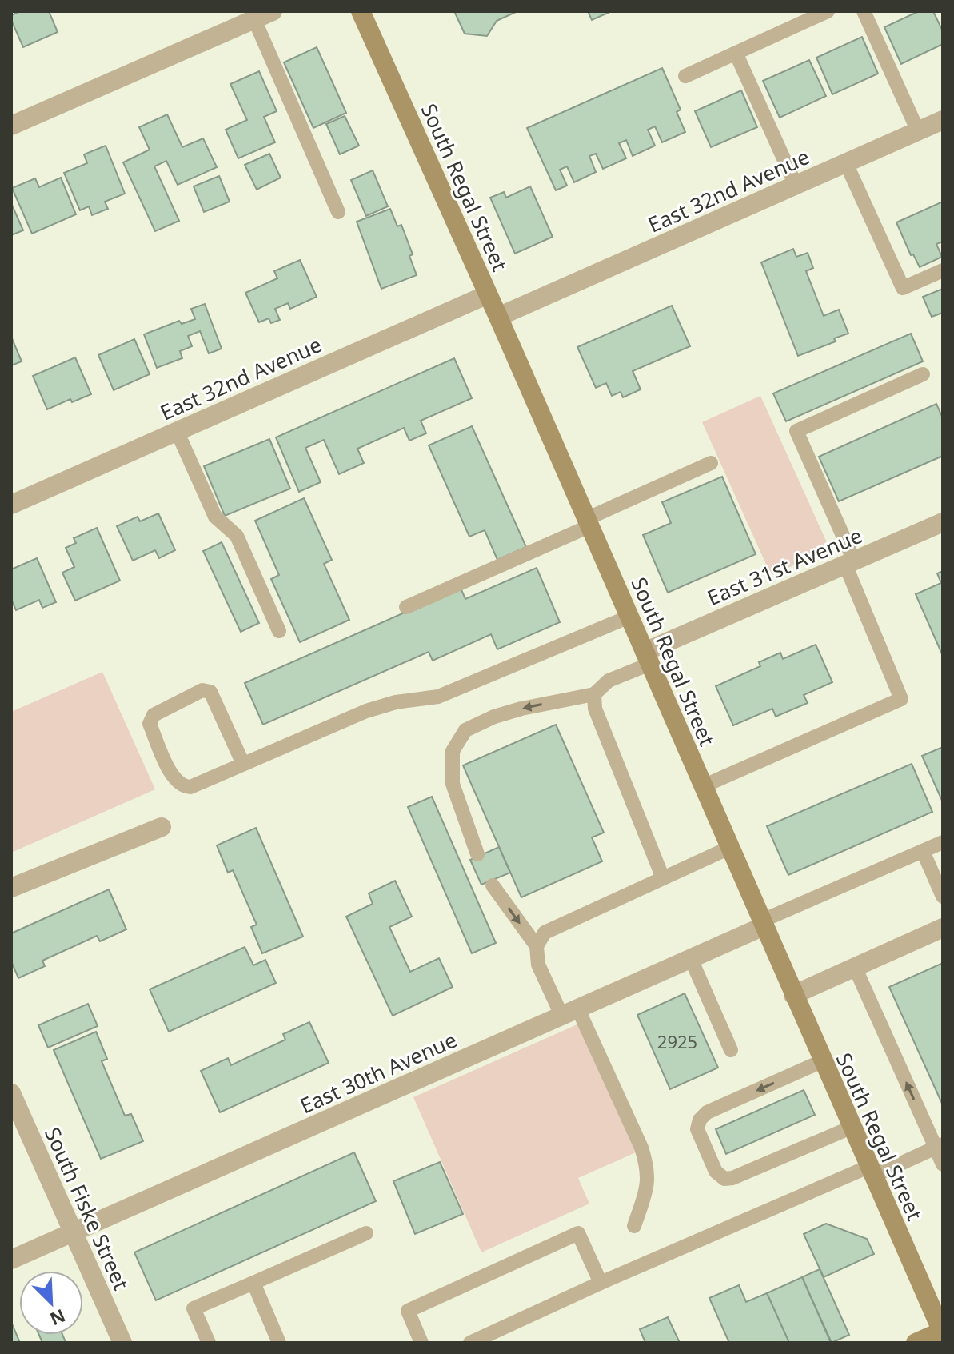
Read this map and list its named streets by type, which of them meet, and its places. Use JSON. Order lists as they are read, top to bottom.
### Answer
{
  "streets": {
    "main road": ["South Regal Street"],
    "street": [
      "East 32nd Avenue",
      "East 31st Avenue",
      "East 30th Avenue",
      "South Fiske Street"
    ]
  },
  "crossings": [
    ["South Regal Street", "East 32nd Avenue"],
    ["South Regal Street", "East 31st Avenue"],
    ["South Regal Street", "East 30th Avenue"],
    ["East 30th Avenue", "South Fiske Street"]
  ],
  "house_numbers": ["2925"],
  "north": "bottom right"
}
